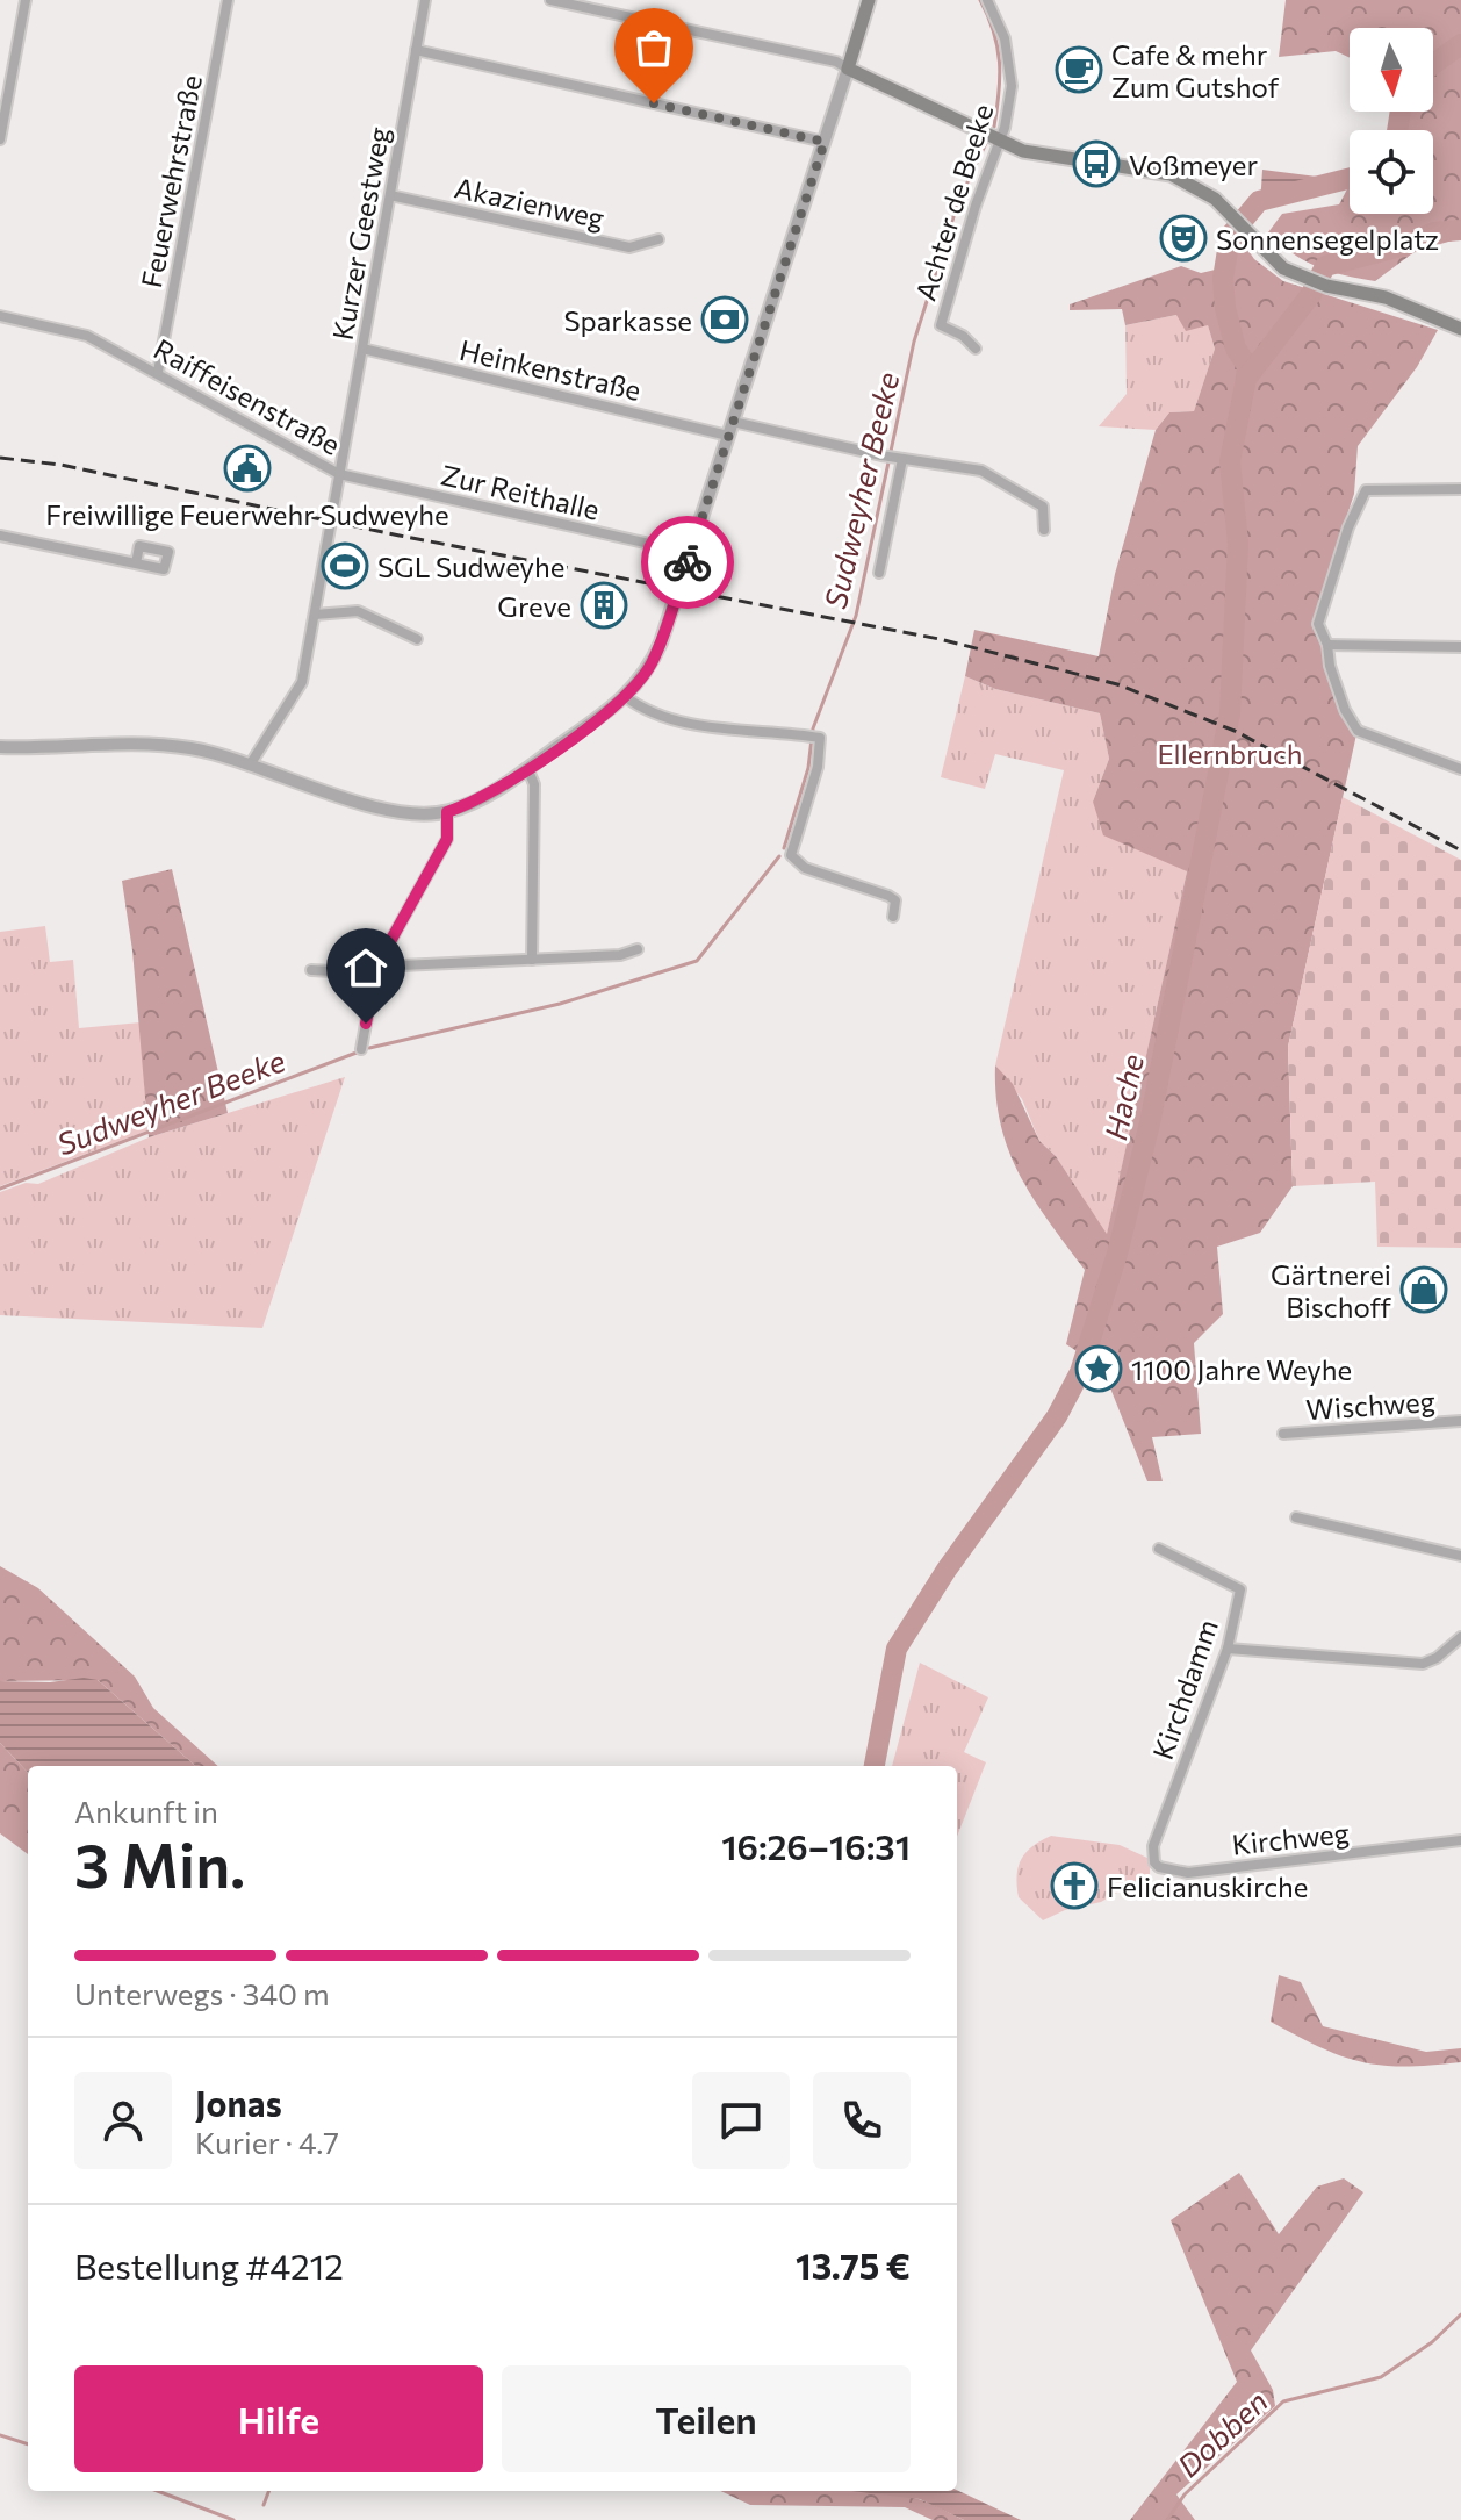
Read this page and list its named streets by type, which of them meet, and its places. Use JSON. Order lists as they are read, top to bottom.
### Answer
{
  "streets": {
    "street": [
      "Feuerwehrstraße",
      "Akazienweg",
      "Achter de Beeke",
      "Kurzer Geestweg",
      "Heinkenstraße",
      "Raiffeisenstraße",
      "Zur Reithalle",
      "Wischweg",
      "Kirchdamm",
      "Kirchweg"
    ]
  },
  "crossings": [
    ["Feuerwehrstraße", "Raiffeisenstraße"],
    ["Akazienweg", "Kurzer Geestweg"],
    ["Kurzer Geestweg", "Heinkenstraße"],
    ["Kurzer Geestweg", "Raiffeisenstraße"],
    ["Kurzer Geestweg", "Zur Reithalle"],
    ["Raiffeisenstraße", "Zur Reithalle"],
    ["Kirchdamm", "Kirchweg"]
  ],
  "water": ["Sudweyher Beeke", "Hache", "Dobben"],
  "parks": ["Ellernbruch"],
  "places": {
    "cafe": ["Cafe & mehr Zum Gutshof"],
    "bus stop": ["Voßmeyer"],
    "theatre": ["Sonnensegelplatz"],
    "bank": ["Sparkasse"],
    "public building": ["Freiwillige Feuerwehr Sudweyhe"],
    "sports": ["SGL Sudweyhe"],
    "building": ["Greve"],
    "shop": ["Gärtnerei Bischoff"],
    "place": ["1100 Jahre Weyhe"],
    "church": ["Felicianuskirche"]
  },
  "north": "bottom",
  "page": {
    "heading": ["3 Min.", "Ankunft in", "16:26–16:31"],
    "panel": [
      "Jonas",
      "Kurier · 4.7",
      "Bestellung #4212",
      "13.75 €"
    ],
    "bar": "Unterwegs · 340 m",
    "buttons": ["Hilfe", "Teilen"]
  }
}
